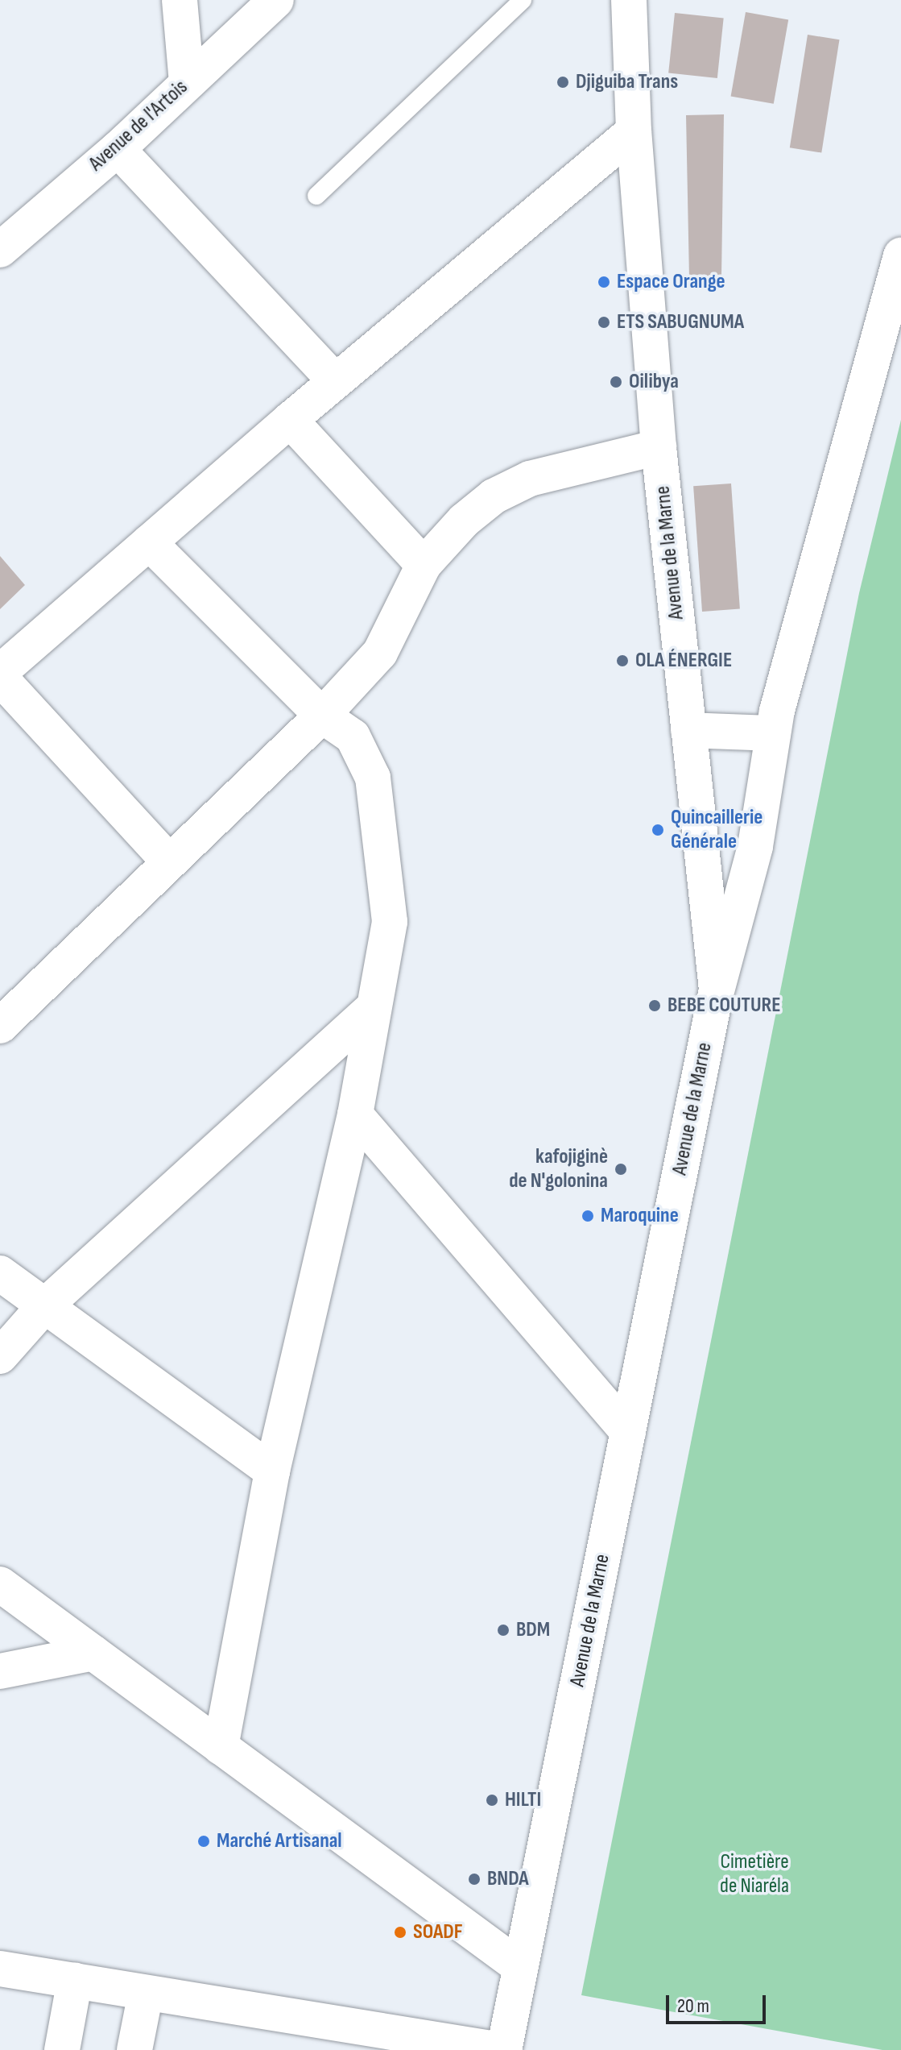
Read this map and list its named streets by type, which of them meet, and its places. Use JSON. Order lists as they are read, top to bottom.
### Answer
{
  "streets": {
    "street": ["Avenue de l'Artois", "Avenue de la Marne"]
  },
  "parks": ["Cimetière de Niaréla"],
  "places": [
    "Djiguiba Trans",
    "Espace Orange",
    "ETS SABUGNUMA",
    "Oilibya",
    "OLA ÉNERGIE",
    "Quincaillerie Générale",
    "BEBE COUTURE",
    "kafojiginè de N'golonina",
    "Maroquine",
    "BDM",
    "HILTI",
    "Marché Artisanal",
    "BNDA",
    "SOADF"
  ],
  "scale_bar": "20 m"
}
